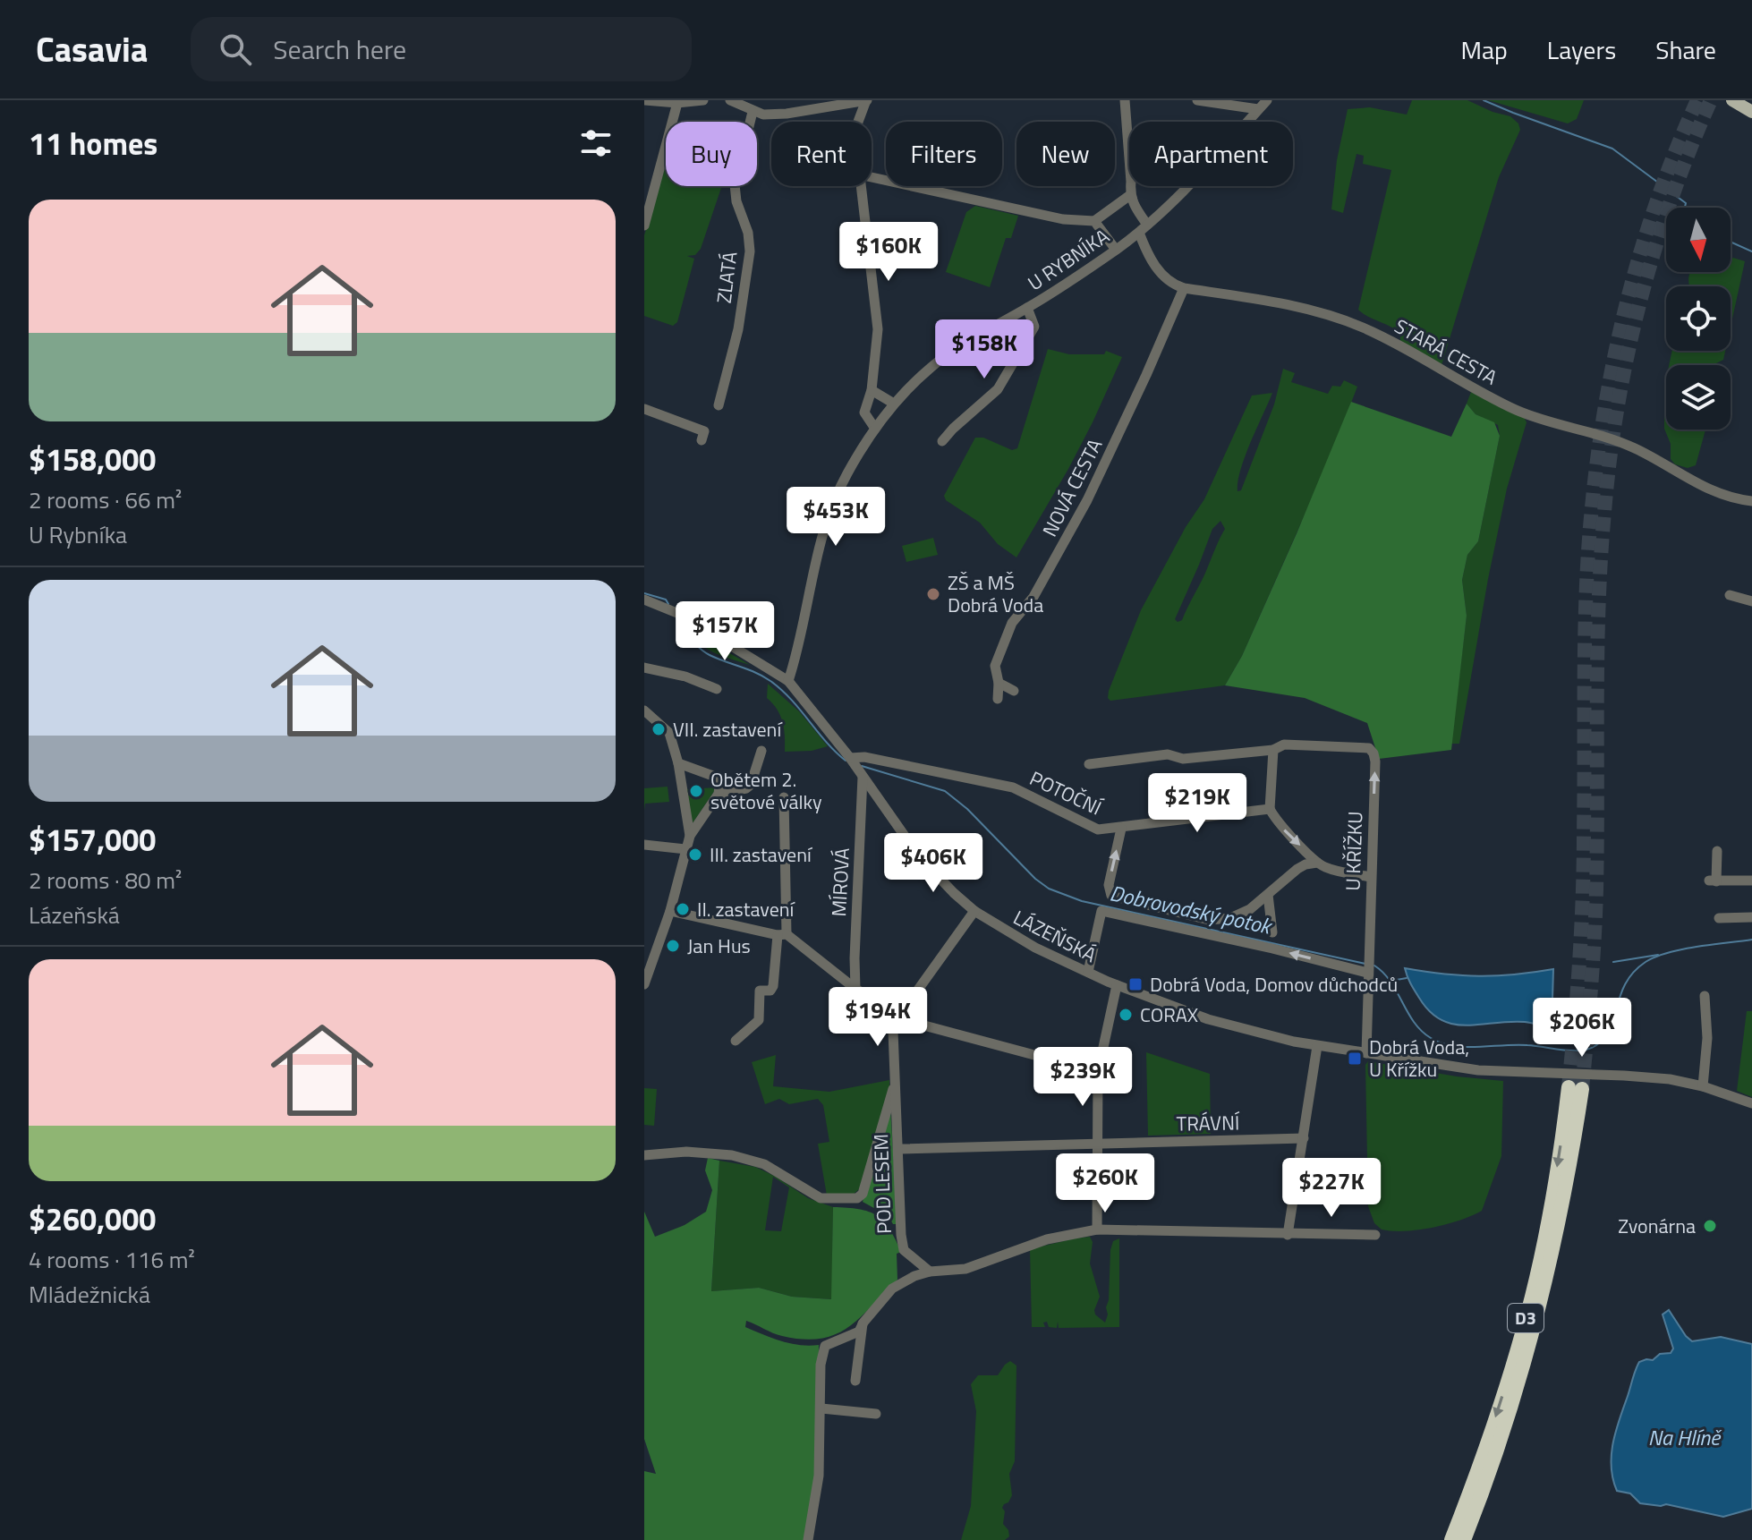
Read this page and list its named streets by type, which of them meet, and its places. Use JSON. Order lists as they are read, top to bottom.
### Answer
{
  "streets": {
    "highway": ["D3"],
    "street": [
      "U RYBNÍKA",
      "ZLATÁ",
      "STARÁ CESTA",
      "NOVÁ CESTA",
      "POTOČNÍ",
      "U KŘÍŽKU",
      "MÍROVÁ",
      "LÁZEŇSKÁ",
      "TRÁVNÍ",
      "POD LESEM"
    ]
  },
  "crossings": [
    ["U RYBNÍKA", "LÁZEŇSKÁ"],
    ["STARÁ CESTA", "NOVÁ CESTA"],
    ["POTOČNÍ", "LÁZEŇSKÁ"],
    ["U KŘÍŽKU", "LÁZEŇSKÁ"],
    ["MÍROVÁ", "LÁZEŇSKÁ"],
    ["LÁZEŇSKÁ", "POD LESEM"],
    ["TRÁVNÍ", "POD LESEM"]
  ],
  "water": ["Dobrovodský potok", "Na Hlíně"],
  "places": {
    "other": [
      "ZŠ a MŠ Dobrá Voda",
      "VII. zastavení",
      "Obětem 2. světové války",
      "III. zastavení",
      "II. zastavení",
      "Jan Hus",
      "CORAX",
      "Zvonárna"
    ],
    "transit": ["Dobrá Voda, Domov důchodců", "Dobrá Voda, U Křížku"]
  },
  "north": "bottom",
  "page": {
    "header": "Casavia",
    "search": "Search here",
    "nav": ["Map", "Layers", "Share"],
    "heading": "11 homes",
    "chip": [
      "Buy",
      "Rent",
      "Filters",
      "New",
      "Apartment"
    ],
    "list": [
      {
        "name": "$158,000",
        "note": "2 rooms · 66 m² · U Rybníka"
      },
      {
        "name": "$157,000",
        "note": "2 rooms · 80 m² · Lázeňská"
      },
      {
        "name": "$260,000",
        "note": "4 rooms · 116 m² · Mládežnická"
      }
    ],
    "price": [
      "$160K",
      "$158K",
      "$453K",
      "$157K",
      "$219K",
      "$406K",
      "$194K",
      "$206K",
      "$239K",
      "$260K",
      "$227K"
    ]
  }
}
